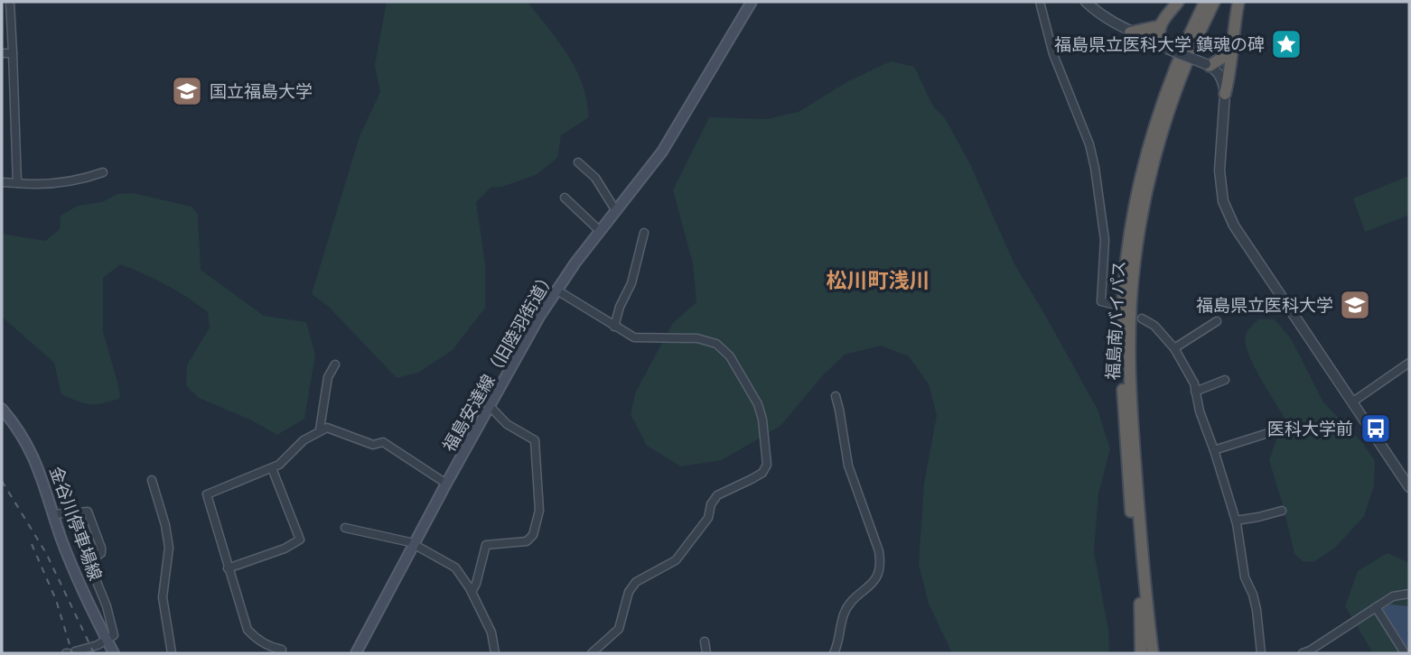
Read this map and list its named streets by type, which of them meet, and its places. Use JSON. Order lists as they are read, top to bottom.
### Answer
{
  "streets": {
    "highway": ["福島南バイパス"],
    "main road": ["福島安達線（旧陸羽街道）", "金谷川停車場線"]
  },
  "districts": ["松川町浅川"],
  "places": {
    "place": ["福島県立医科大学 鎮魂の碑"],
    "school or university": ["国立福島大学", "福島県立医科大学"],
    "bus stop": ["医科大学前"]
  }
}
